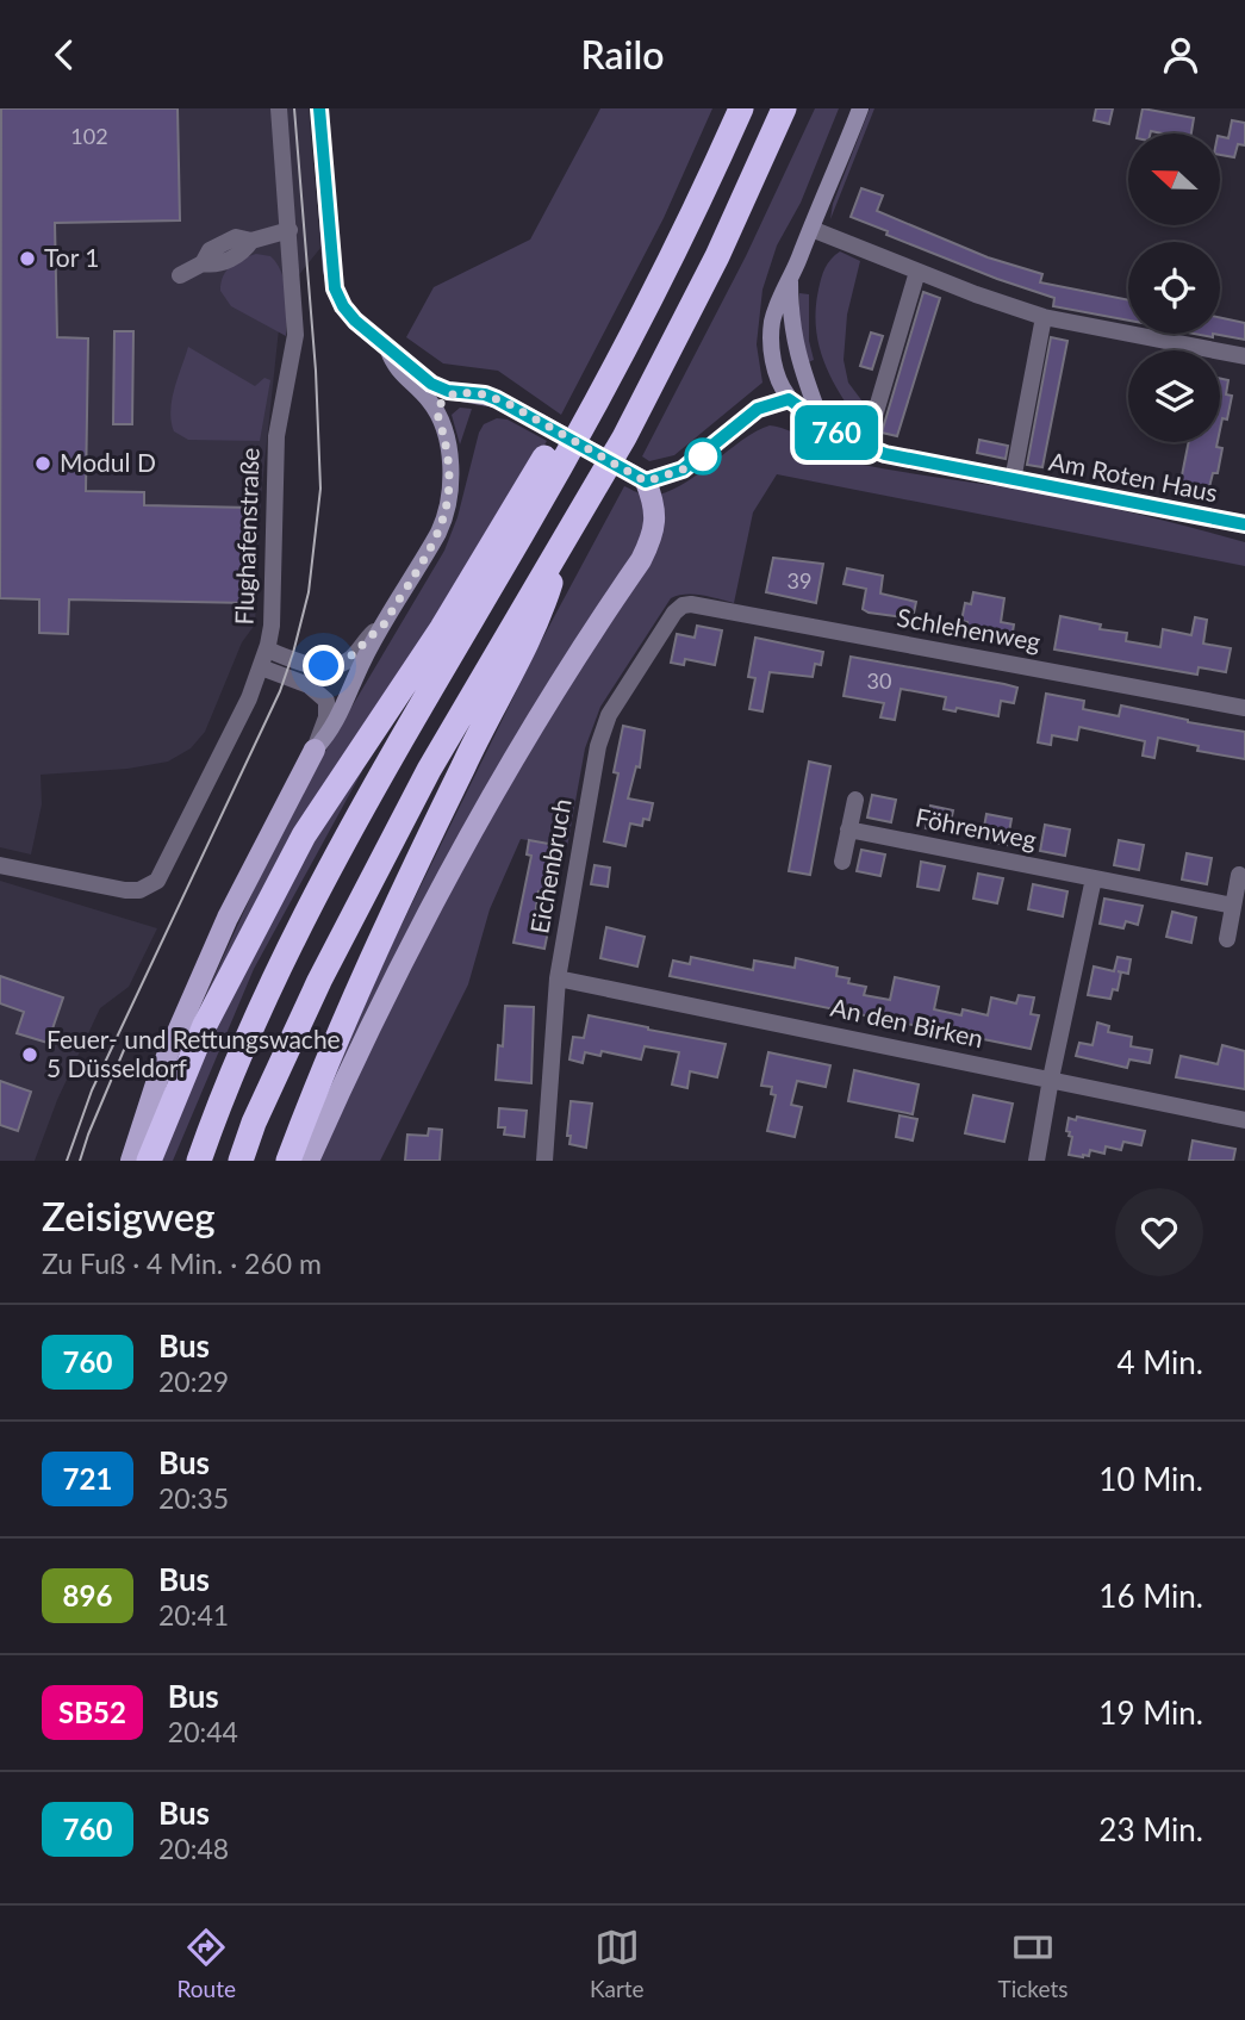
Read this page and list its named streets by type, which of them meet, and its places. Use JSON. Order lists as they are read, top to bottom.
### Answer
{
  "streets": {
    "street": [
      "Am Roten Haus",
      "Flughafenstraße",
      "Schlehenweg",
      "Föhrenweg",
      "Eichenbruch",
      "An den Birken"
    ]
  },
  "crossings": [
    ["Schlehenweg", "Eichenbruch"],
    ["Eichenbruch", "An den Birken"]
  ],
  "places": ["Tor 1", "Modul D", "Feuer- und Rettungswache 5 Düsseldorf"],
  "lines": ["bus line 760"],
  "house_numbers": ["102", "39", "30"],
  "north": "left",
  "page": {
    "header": "Railo",
    "on_map": "760",
    "heading": ["Zeisigweg", "Zu Fuß · 4 Min. · 260 m"],
    "list": [
      {
        "mark": "760",
        "name": "Bus",
        "note": "20:29",
        "value": "4 Min."
      },
      {
        "mark": "721",
        "name": "Bus",
        "note": "20:35",
        "value": "10 Min."
      },
      {
        "mark": "896",
        "name": "Bus",
        "note": "20:41",
        "value": "16 Min."
      },
      {
        "mark": "SB52",
        "name": "Bus",
        "note": "20:44",
        "value": "19 Min."
      },
      {
        "mark": "760",
        "name": "Bus",
        "note": "20:48",
        "value": "23 Min."
      }
    ],
    "tabs": ["Route", "Karte", "Tickets"]
  }
}
